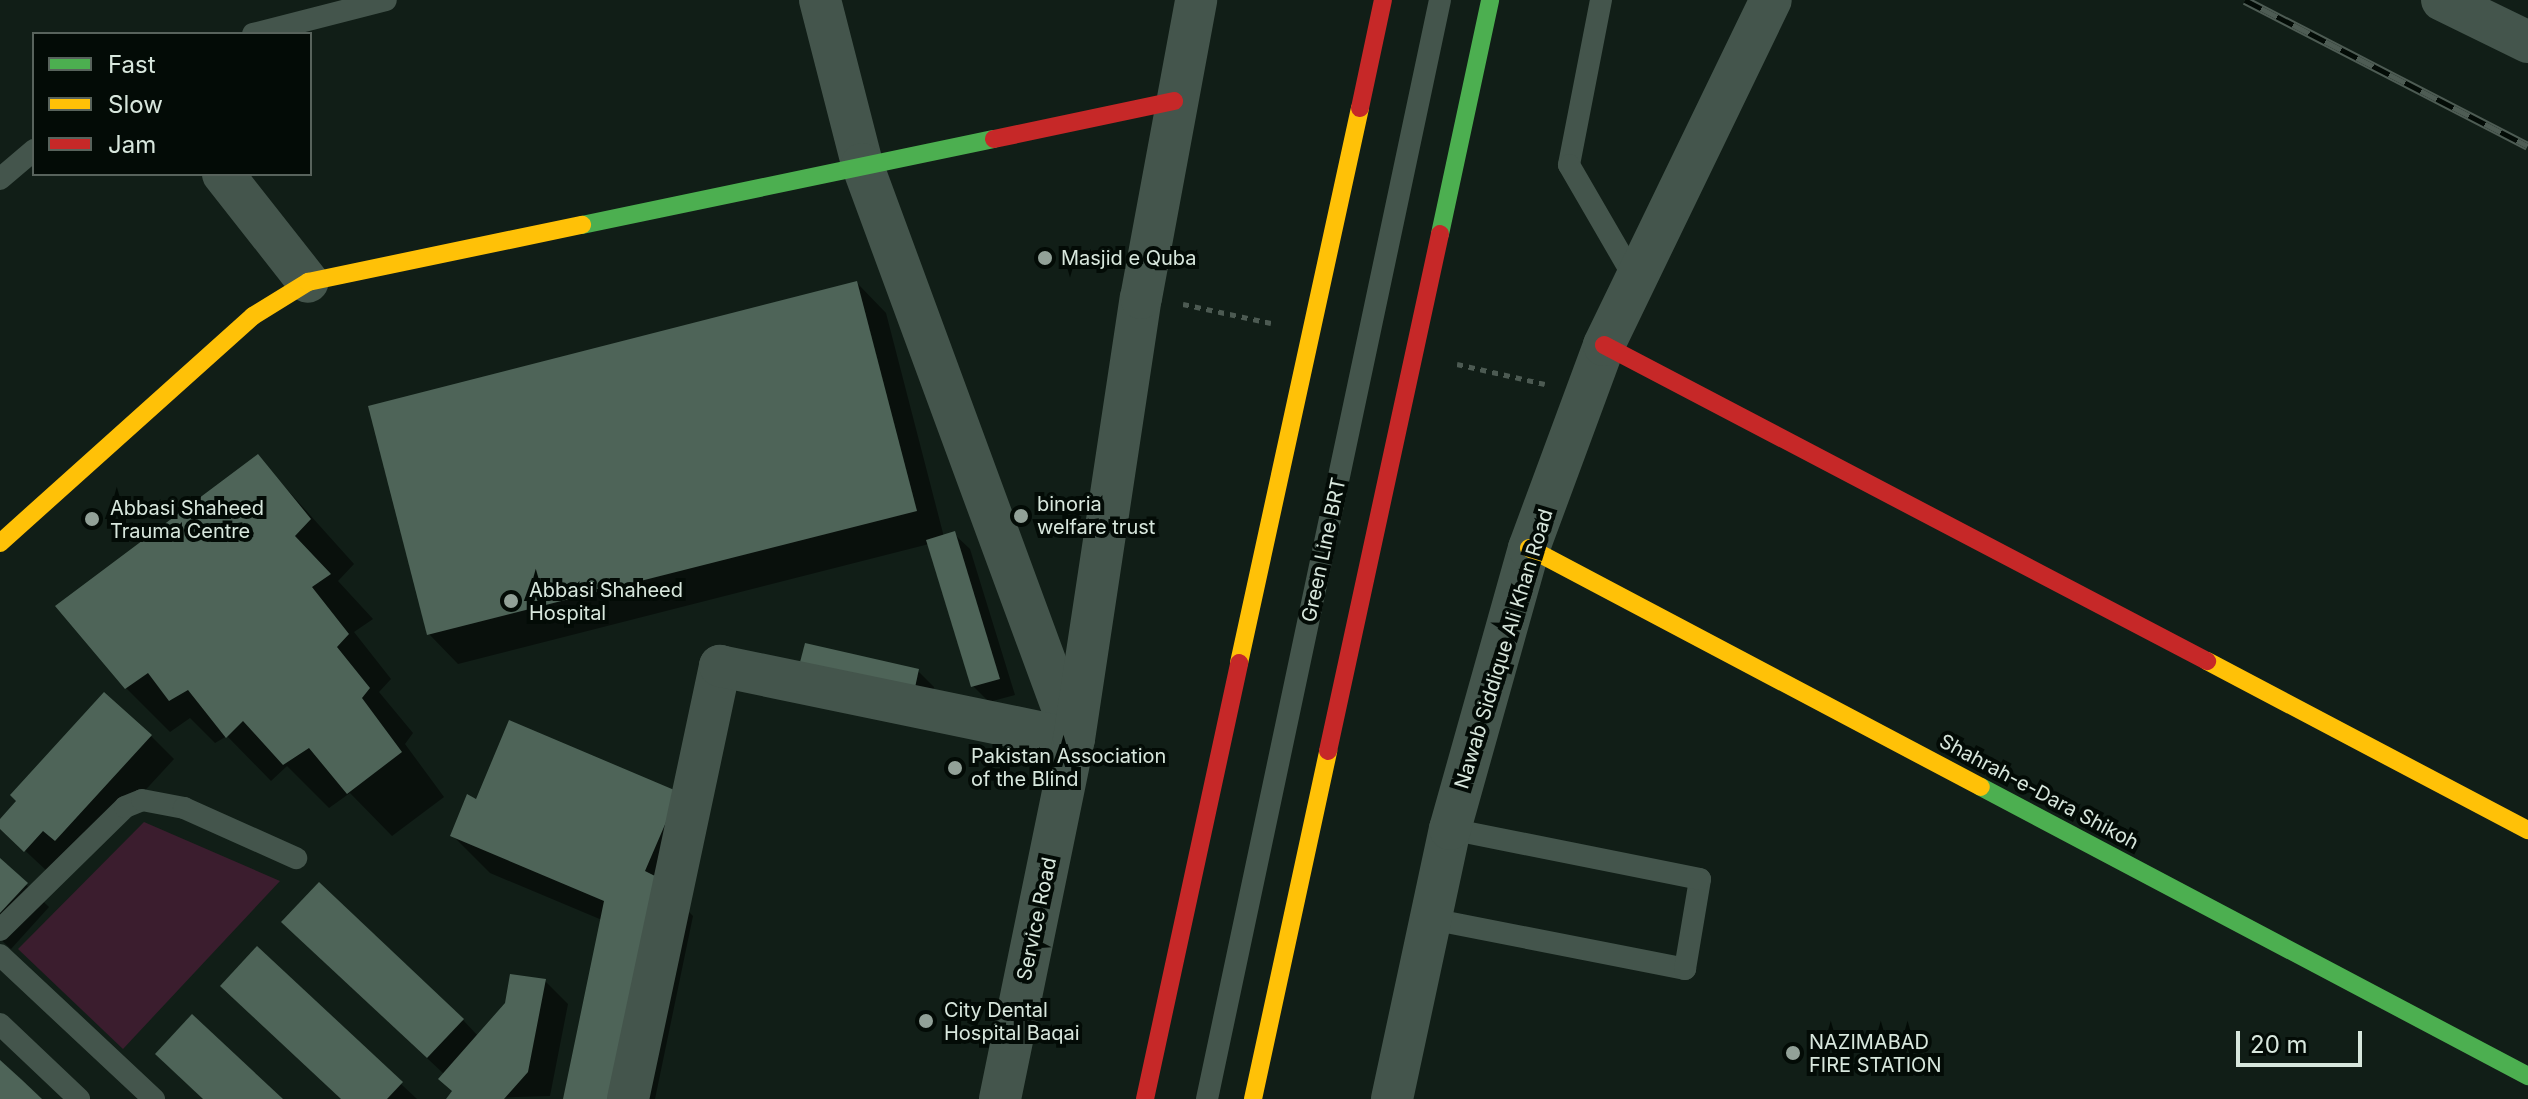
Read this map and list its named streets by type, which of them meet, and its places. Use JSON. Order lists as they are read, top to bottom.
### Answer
{
  "streets": {
    "main road": ["Shahrah-e-Dara Shikoh"],
    "street": ["Nawab Siddique Ali Khan Road", "Service Road"],
    "lane": ["Green Line BRT"]
  },
  "crossings": [
    ["Nawab Siddique Ali Khan Road", "Shahrah-e-Dara Shikoh"]
  ],
  "places": [
    "Masjid e Quba",
    "binoria welfare trust",
    "Abbasi Shaheed Trauma Centre",
    "Abbasi Shaheed Hospital",
    "Pakistan Association of the Blind",
    "City Dental Hospital Baqai",
    "NAZIMABAD FIRE STATION"
  ],
  "legend": ["Fast", "Slow", "Jam"],
  "scale_bar": "20 m"
}
